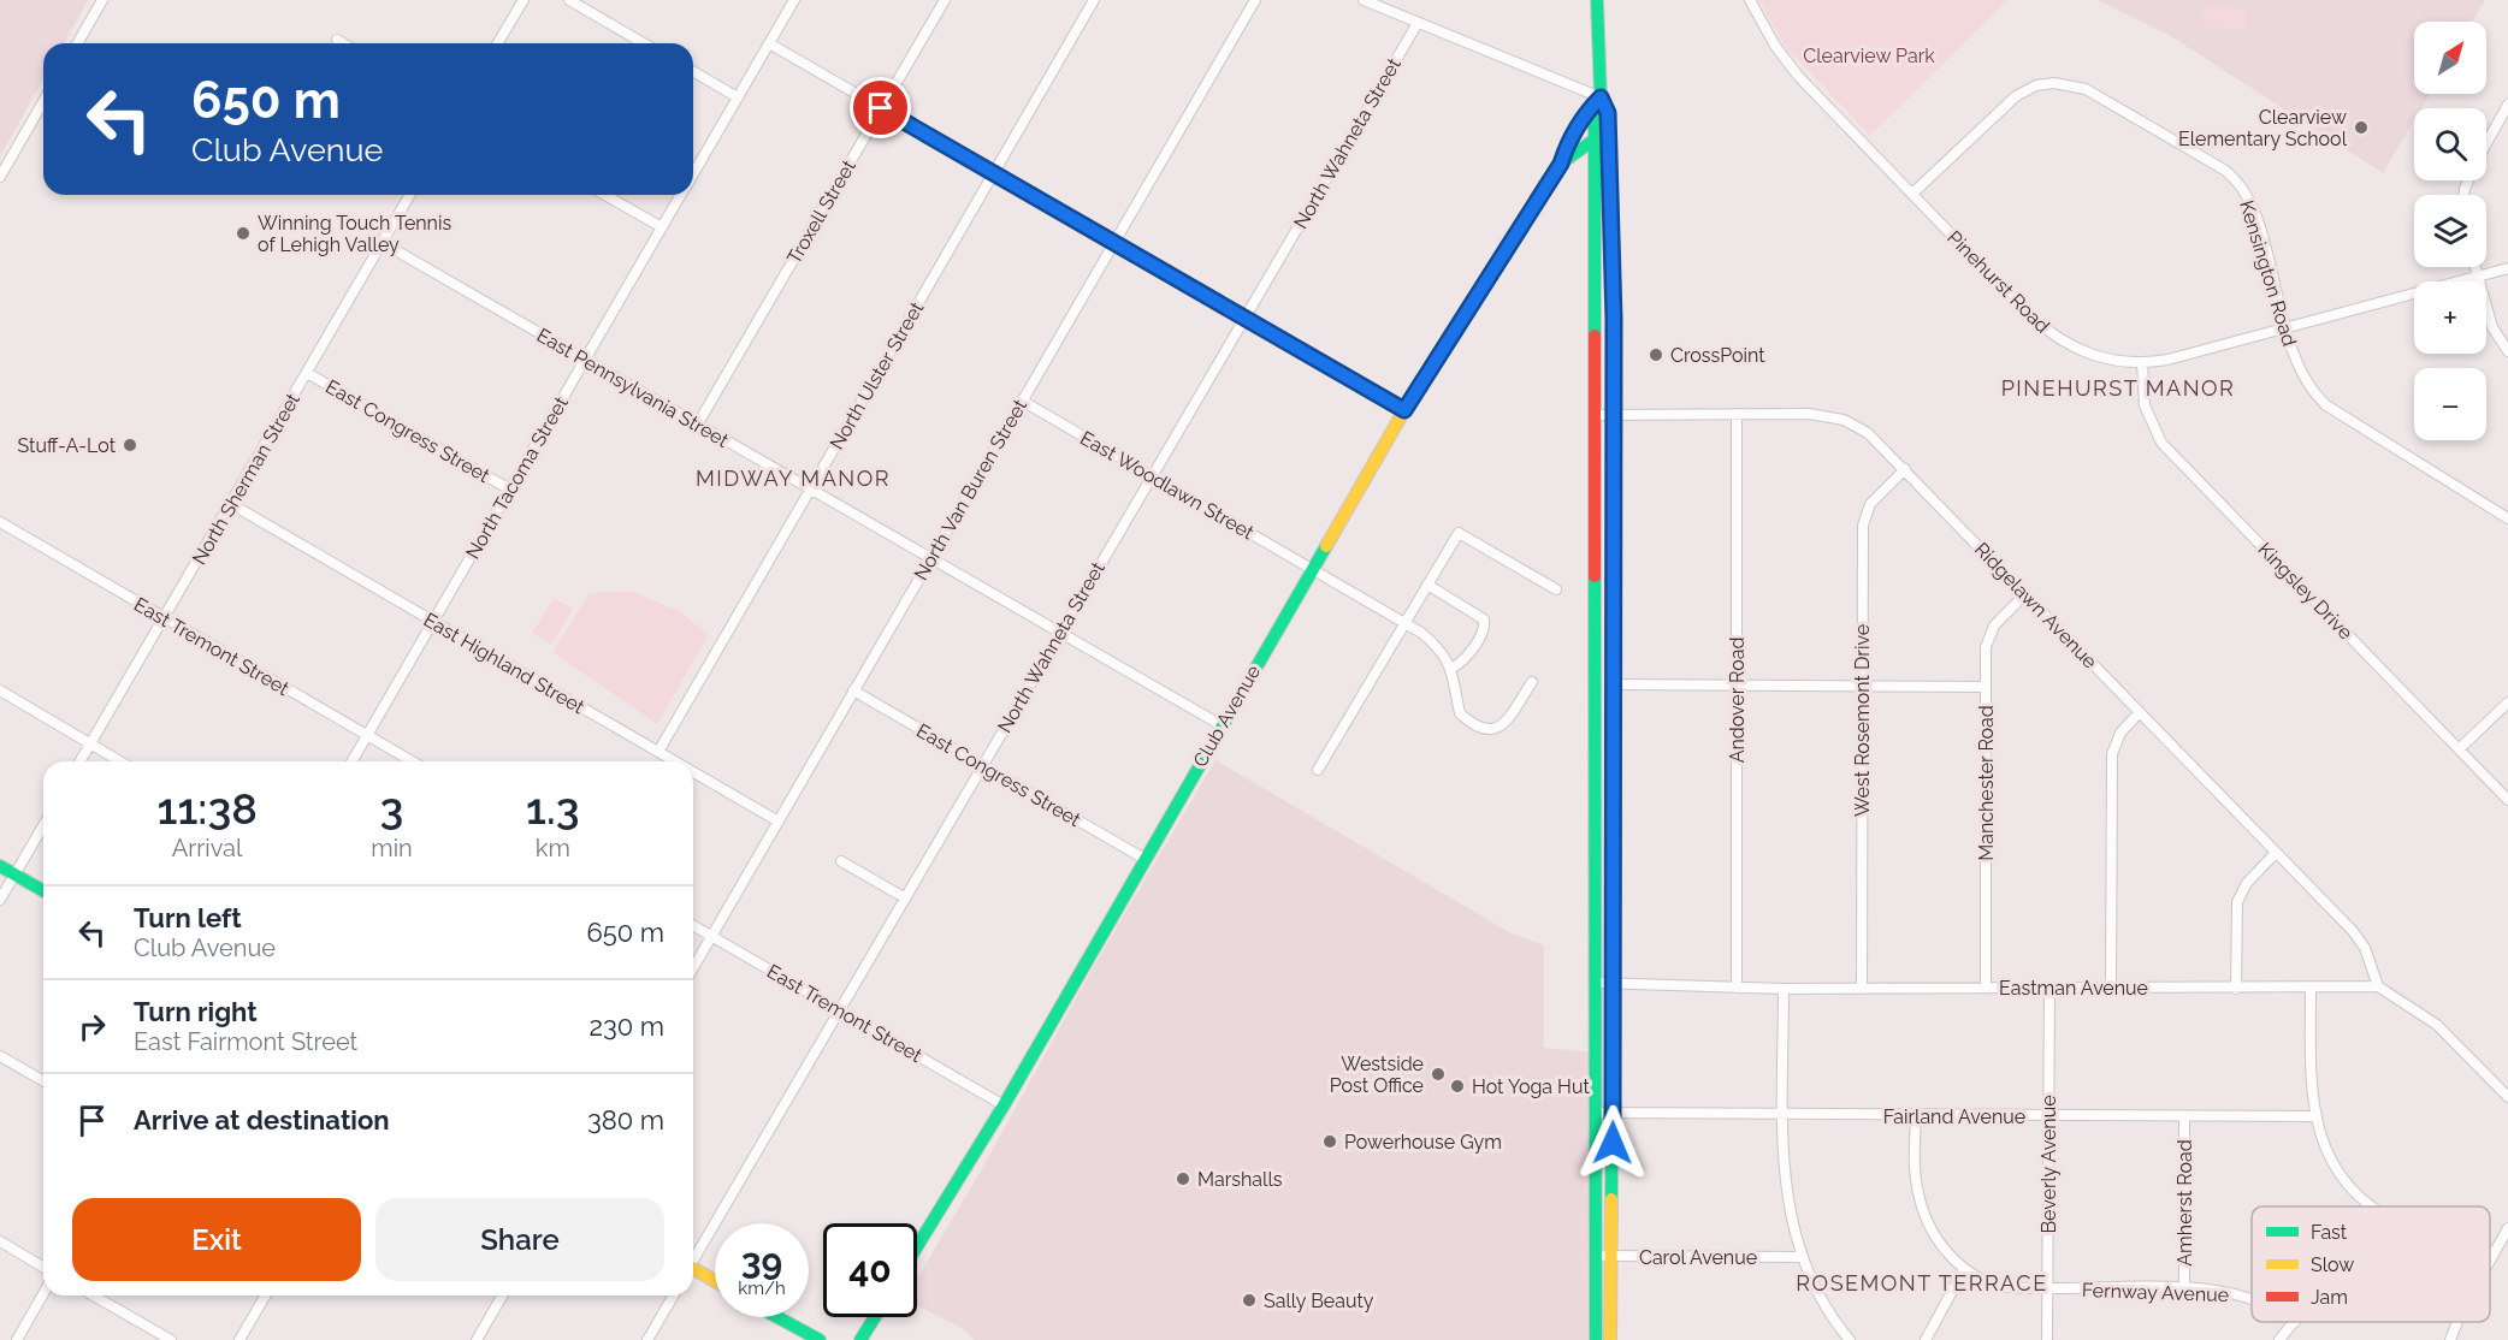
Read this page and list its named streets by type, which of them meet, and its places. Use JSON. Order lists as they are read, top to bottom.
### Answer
{
  "streets": {
    "street": [
      "North Wahneta Street",
      "Troxell Street",
      "Kensington Road",
      "Pinehurst Road",
      "North Ulster Street",
      "East Pennsylvania Street",
      "East Congress Street",
      "North Tacoma Street",
      "North Sherman Street",
      "East Woodlawn Street",
      "North Van Buren Street",
      "Kingsley Drive",
      "Ridgelawn Avenue",
      "East Tremont Street",
      "East Highland Street",
      "Andover Road",
      "Club Avenue",
      "West Rosemont Drive",
      "Manchester Road",
      "Eastman Avenue",
      "Fairland Avenue",
      "Beverly Avenue",
      "Amherst Road",
      "Carol Avenue",
      "Fernway Avenue"
    ]
  },
  "crossings": [
    ["North Wahneta Street", "East Pennsylvania Street"],
    ["North Wahneta Street", "East Congress Street"],
    ["North Wahneta Street", "East Woodlawn Street"],
    ["North Wahneta Street", "East Tremont Street"],
    ["Troxell Street", "East Pennsylvania Street"],
    ["Kensington Road", "Pinehurst Road"],
    ["Pinehurst Road", "Kingsley Drive"],
    ["North Ulster Street", "East Pennsylvania Street"],
    ["North Ulster Street", "East Highland Street"],
    ["East Pennsylvania Street", "North Tacoma Street"],
    ["East Pennsylvania Street", "North Sherman Street"],
    ["East Pennsylvania Street", "North Van Buren Street"],
    ["East Pennsylvania Street", "Club Avenue"],
    ["East Congress Street", "North Tacoma Street"],
    ["East Congress Street", "North Sherman Street"],
    ["East Congress Street", "North Van Buren Street"],
    ["East Congress Street", "Club Avenue"],
    ["North Tacoma Street", "East Tremont Street"],
    ["North Tacoma Street", "East Highland Street"],
    ["North Sherman Street", "East Tremont Street"],
    ["North Sherman Street", "East Highland Street"],
    ["East Woodlawn Street", "North Van Buren Street"],
    ["East Woodlawn Street", "Club Avenue"],
    ["North Van Buren Street", "East Tremont Street"],
    ["North Van Buren Street", "East Highland Street"],
    ["Ridgelawn Avenue", "Andover Road"],
    ["Ridgelawn Avenue", "West Rosemont Drive"],
    ["Ridgelawn Avenue", "Manchester Road"],
    ["Ridgelawn Avenue", "Eastman Avenue"],
    ["East Tremont Street", "Club Avenue"],
    ["Andover Road", "Eastman Avenue"],
    ["West Rosemont Drive", "Eastman Avenue"],
    ["Manchester Road", "Eastman Avenue"],
    ["Eastman Avenue", "Beverly Avenue"],
    ["Fairland Avenue", "Beverly Avenue"],
    ["Fairland Avenue", "Amherst Road"],
    ["Fairland Avenue", "Fernway Avenue"],
    ["Beverly Avenue", "Fernway Avenue"],
    ["Amherst Road", "Fernway Avenue"]
  ],
  "districts": ["PINEHURST MANOR", "MIDWAY MANOR", "ROSEMONT TERRACE"],
  "parks": ["Clearview Park"],
  "places": [
    "Clearview Elementary School",
    "Winning Touch Tennis of Lehigh Valley",
    "CrossPoint",
    "Stuff-A-Lot",
    "Westside Post Office",
    "Hot Yoga Hut",
    "Powerhouse Gym",
    "Marshalls",
    "Sally Beauty"
  ],
  "legend": ["Fast", "Slow", "Jam"],
  "north": "top right",
  "page": {
    "map_buttons": ["+", "−"],
    "turn": ["650 m", "Club Avenue"],
    "eta": [
      "11:38",
      "Arrival",
      "3",
      "min",
      "1.3",
      "km"
    ],
    "list": [
      {
        "name": "Turn left",
        "note": "Club Avenue",
        "value": "650 m"
      },
      {
        "name": "Turn right",
        "note": "East Fairmont Street",
        "value": "230 m"
      },
      {
        "name": "Arrive at destination",
        "value": "380 m"
      }
    ],
    "buttons": ["Exit", "Share"],
    "speed": "39 km/h",
    "limit": "40"
  }
}
